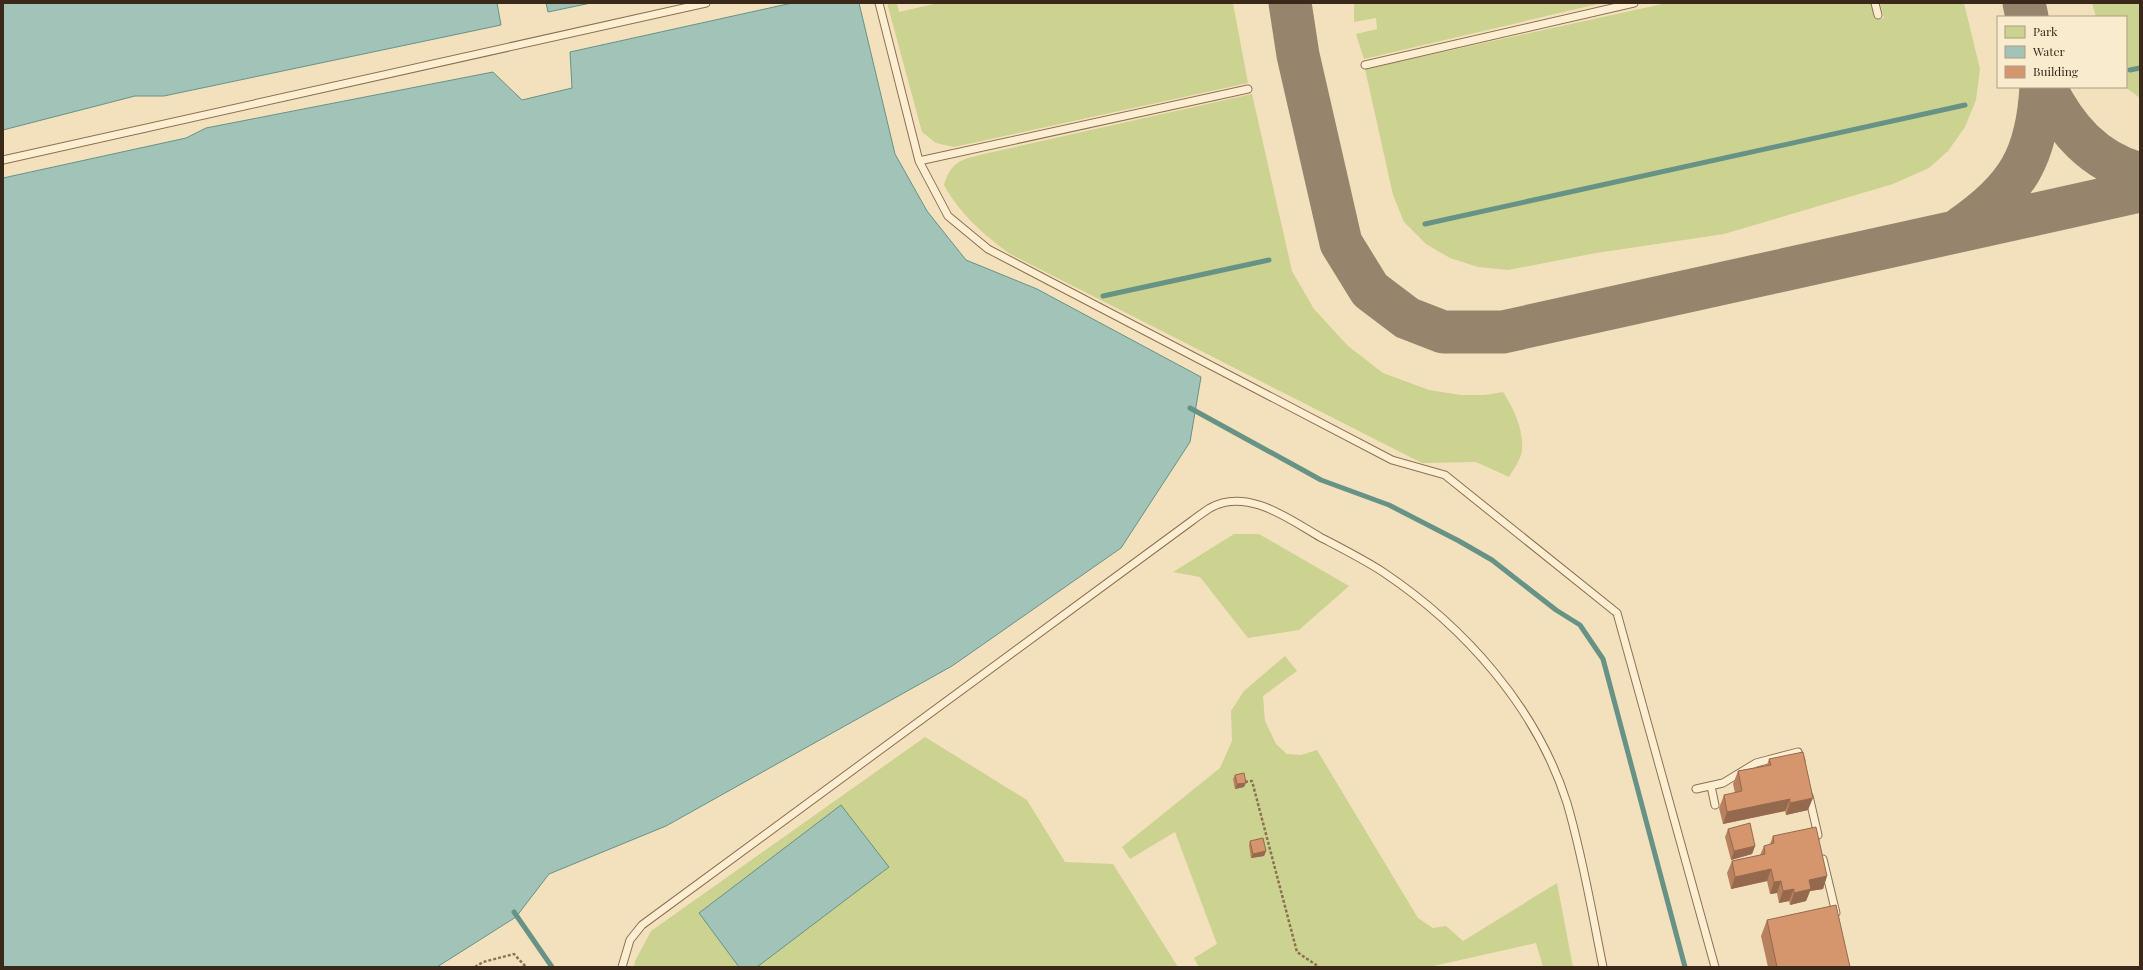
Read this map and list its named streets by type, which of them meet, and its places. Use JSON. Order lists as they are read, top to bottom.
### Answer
{
  "legend": ["Park", "Water", "Building"]
}
